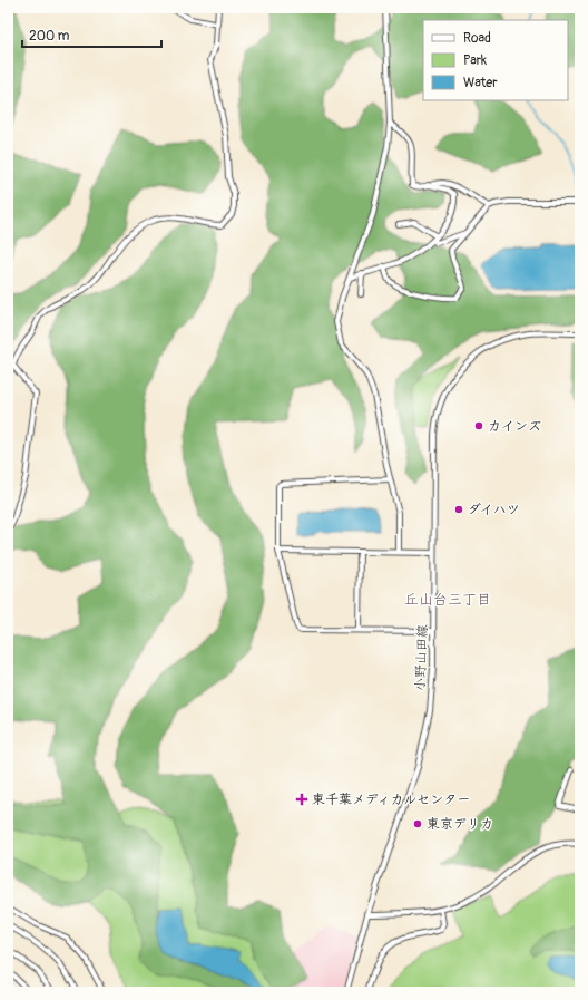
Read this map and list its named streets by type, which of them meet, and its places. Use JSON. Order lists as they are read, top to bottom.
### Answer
{
  "streets": {
    "street": ["小野山田線"]
  },
  "districts": ["丘山台三丁目"],
  "places": {
    "other": ["カインズ", "ダイハツ", "東京デリカ"],
    "health": ["東千葉メディカルセンター"]
  },
  "legend": ["Road", "Park", "Water"],
  "scale_bar": "200 m"
}
